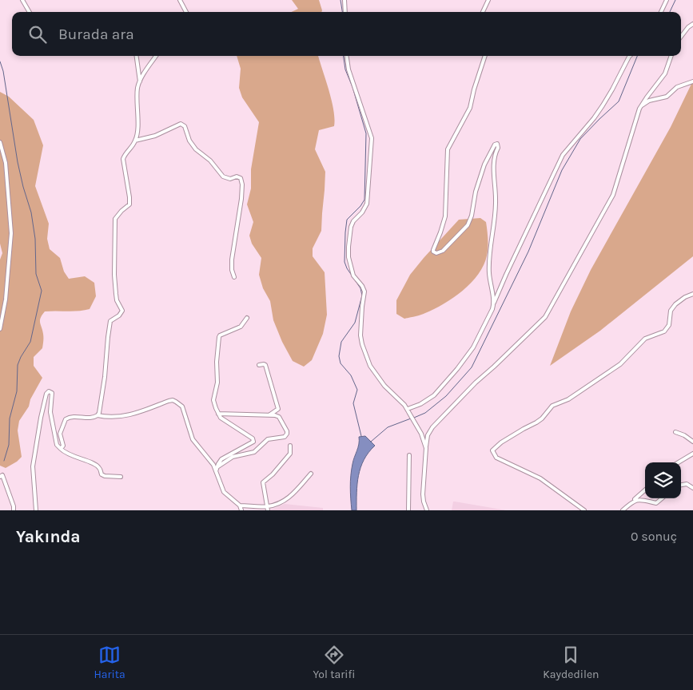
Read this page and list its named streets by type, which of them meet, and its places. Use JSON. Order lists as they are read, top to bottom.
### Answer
{
  "page": {
    "search": "Burada ara",
    "heading": ["Yakında", "0 sonuç"],
    "nav": ["Harita", "Yol tarifi", "Kaydedilen"]
  }
}
